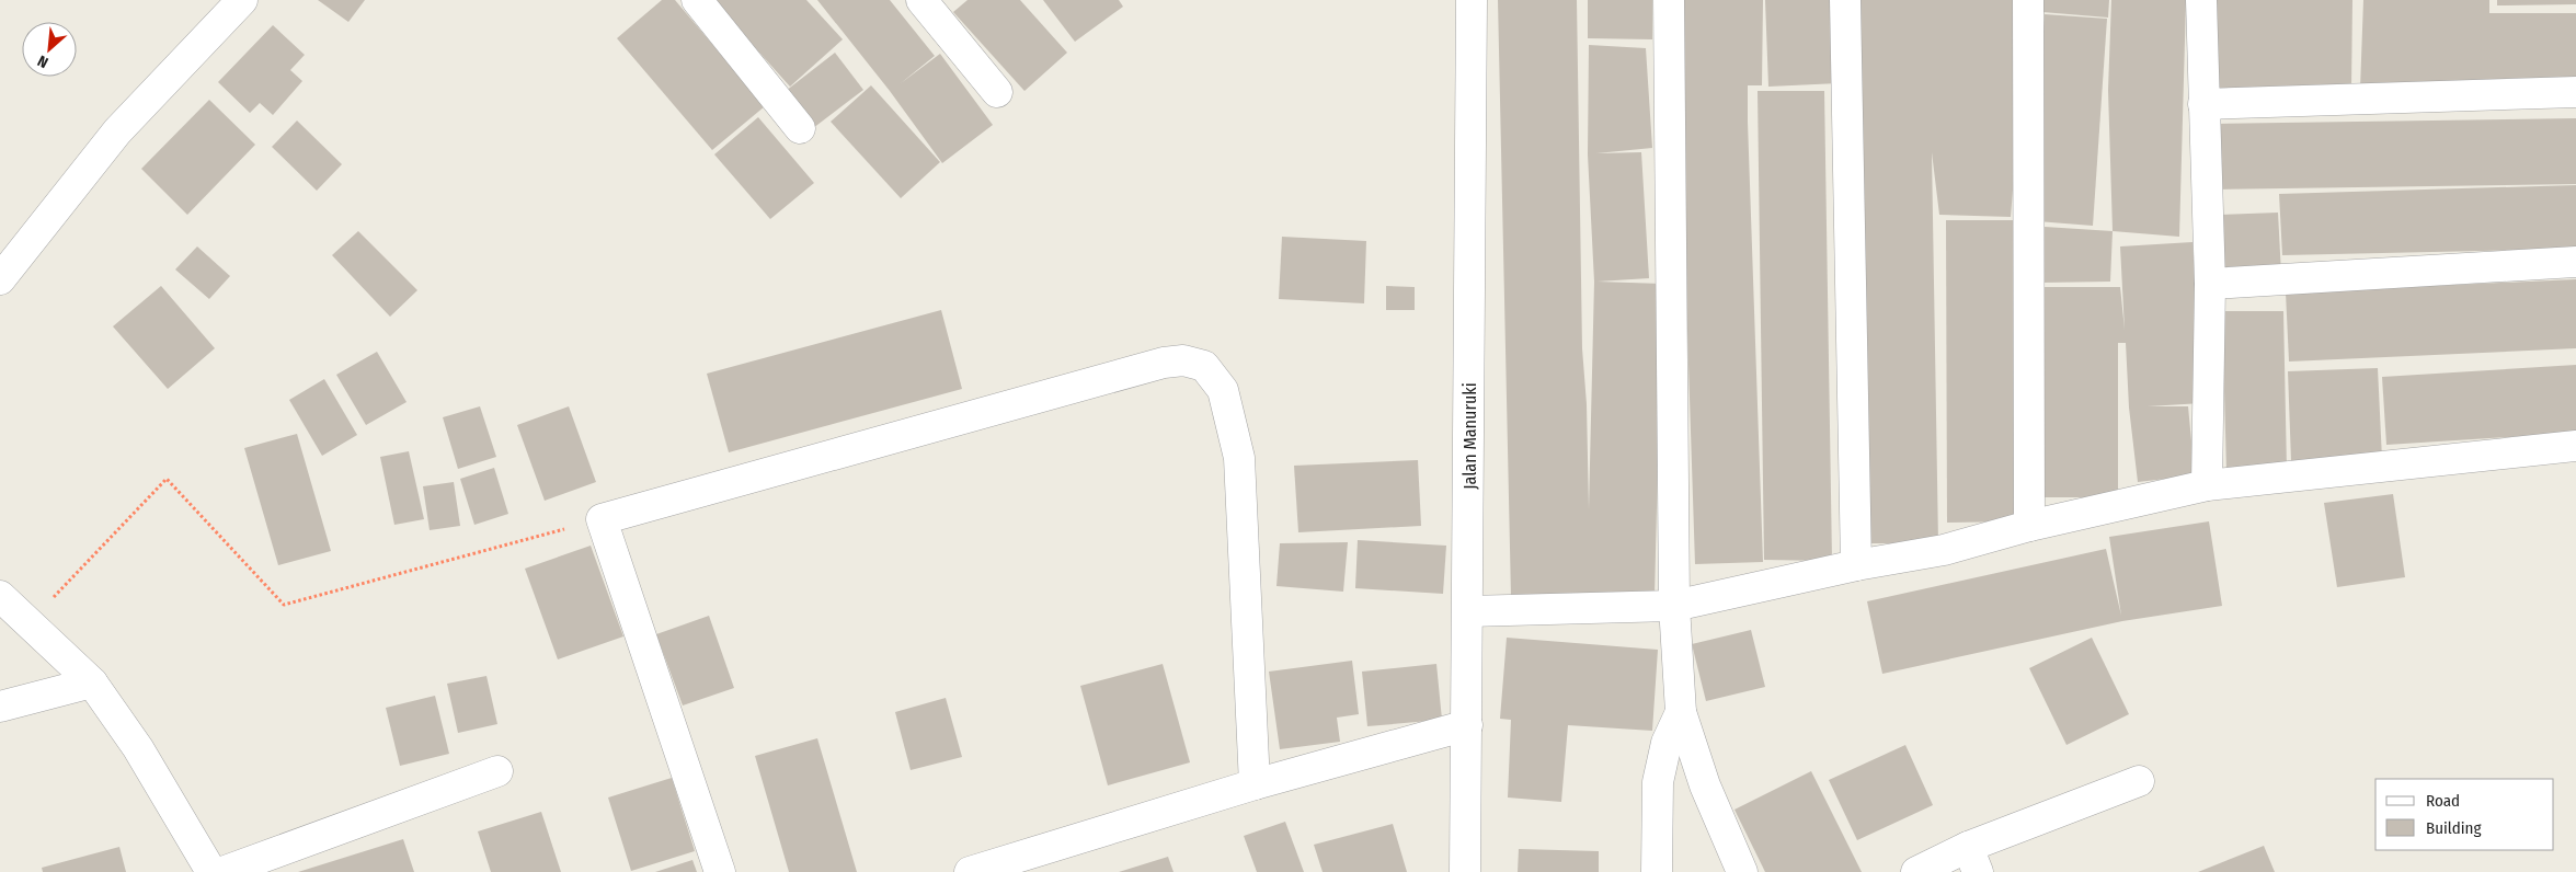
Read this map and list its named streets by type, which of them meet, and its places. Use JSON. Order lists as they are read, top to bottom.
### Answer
{
  "streets": {
    "street": ["Jalan Manuruki"]
  },
  "legend": ["Road", "Building"],
  "north": "bottom left"
}
